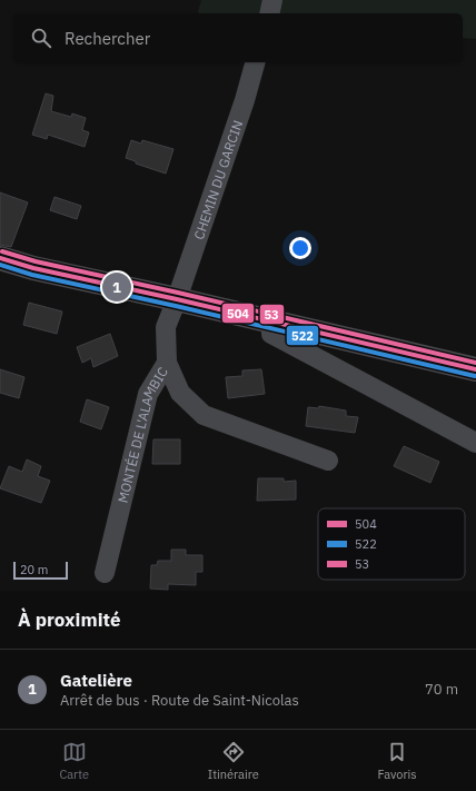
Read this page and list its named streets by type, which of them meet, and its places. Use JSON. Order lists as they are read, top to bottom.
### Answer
{
  "streets": {
    "street": ["CHEMIN DU GARCIN", "MONTÉE DE L'ALAMBIC"]
  },
  "crossings": [
    ["CHEMIN DU GARCIN", "MONTÉE DE L'ALAMBIC"]
  ],
  "lines": ["transit line 53", "transit line 504", "transit line 522"],
  "legend": ["504", "522", "53"],
  "scale_bar": "20 m",
  "page": {
    "search": "Rechercher",
    "pins": "1",
    "scale": "20 m",
    "heading": "À proximité",
    "list": [
      {
        "mark": "1",
        "name": "Gatelière",
        "note": "Arrêt de bus · Route de Saint-Nicolas",
        "value": "70 m"
      }
    ],
    "nav": ["Carte", "Itinéraire", "Favoris"]
  }
}
